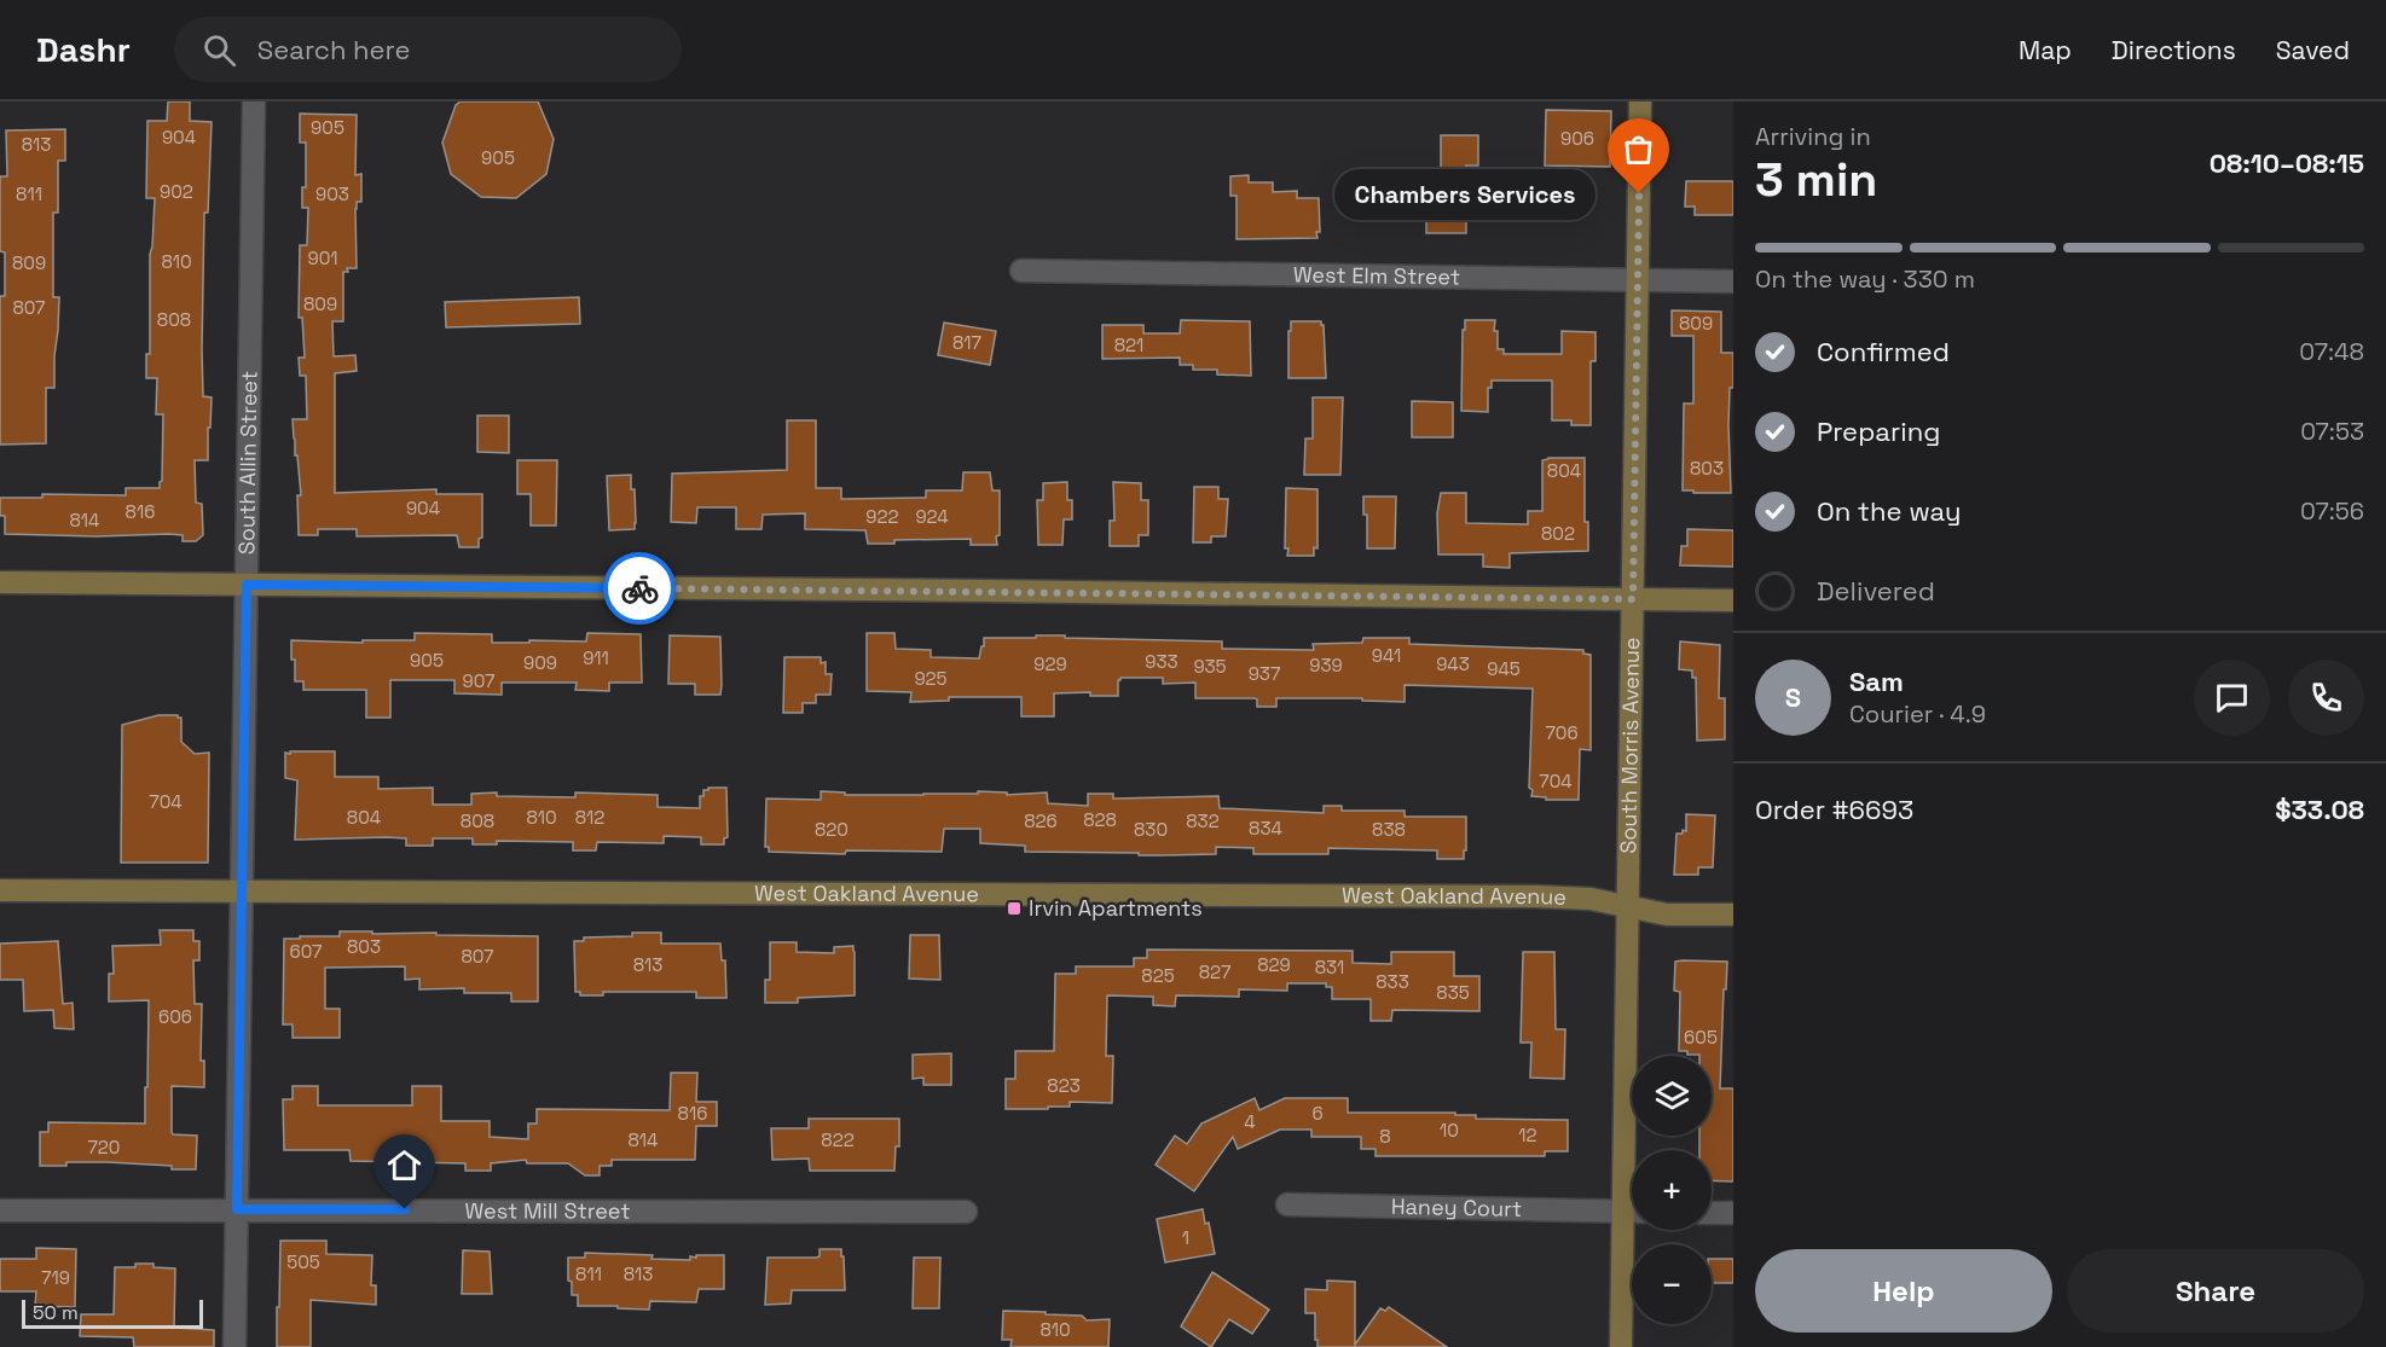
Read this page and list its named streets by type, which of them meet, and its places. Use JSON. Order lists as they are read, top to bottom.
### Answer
{
  "streets": {
    "main road": ["South Morris Avenue", "West Oakland Avenue"],
    "street": [
      "West Elm Street",
      "South Allin Street",
      "Haney Court",
      "West Mill Street"
    ]
  },
  "crossings": [
    ["West Elm Street", "South Morris Avenue"],
    ["South Allin Street", "West Oakland Avenue"],
    ["South Allin Street", "West Mill Street"],
    ["South Morris Avenue", "West Oakland Avenue"]
  ],
  "places": {
    "other": ["Chambers Services"],
    "transit": ["Irvin Apartments"]
  },
  "house_numbers": [
    "905",
    "904",
    "906",
    "813",
    "905",
    "902",
    "811",
    "903",
    "901",
    "810",
    "809",
    "809",
    "807",
    "808",
    "809",
    "817",
    "821",
    "803",
    "804",
    "904",
    "816",
    "922",
    "924",
    "814",
    "802",
    "941",
    "911",
    "905",
    "933",
    "909",
    "929",
    "943",
    "939",
    "935",
    "945",
    "937",
    "925",
    "907",
    "706",
    "704",
    "704",
    "804",
    "810",
    "812",
    "828",
    "808",
    "826",
    "832",
    "834",
    "820",
    "830",
    "838",
    "803",
    "607",
    "807",
    "813",
    "829",
    "831",
    "827",
    "825",
    "833",
    "835",
    "606",
    "605",
    "823",
    "816",
    "6",
    "4",
    "10",
    "12",
    "8",
    "814",
    "822",
    "720",
    "1",
    "505",
    "811",
    "813",
    "719",
    "810"
  ],
  "scale_bar": "50 m",
  "page": {
    "header": "Dashr",
    "search": "Search here",
    "nav": ["Map", "Directions", "Saved"],
    "heading": ["3 min", "Arriving in", "08:10–08:15"],
    "panel": [
      "Sam",
      "Courier · 4.9",
      "Order #6693",
      "$33.08"
    ],
    "bubble": "Chambers Services",
    "bar": "On the way · 330 m",
    "list": [
      ["Confirmed", "07:48"],
      ["Preparing", "07:53"],
      ["On the way", "07:56"],
      "Delivered"
    ],
    "round": "S",
    "map_buttons": ["+", "−"],
    "buttons": ["Help", "Share"],
    "scale": "50 m"
  }
}
